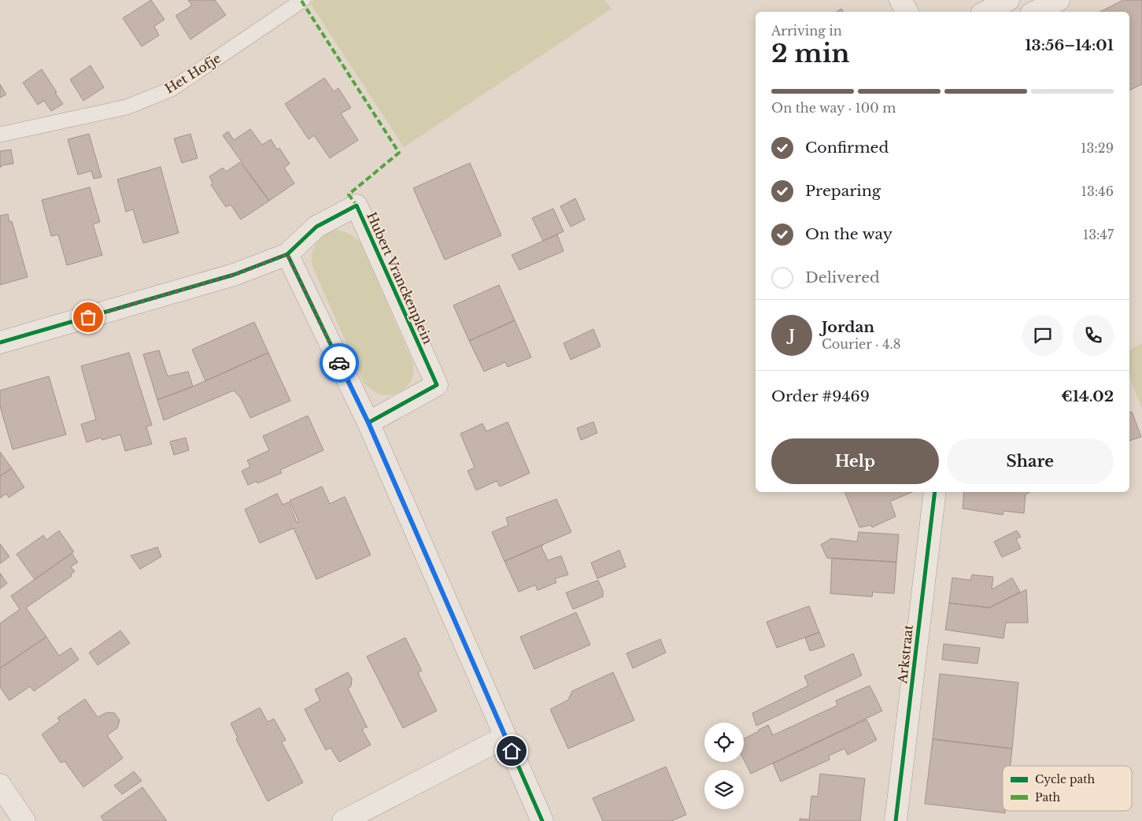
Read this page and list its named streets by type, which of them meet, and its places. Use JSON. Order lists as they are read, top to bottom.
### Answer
{
  "streets": {
    "street": ["Hubert Vranckenplein", "Arkstraat"],
    "lane": ["Het Hofje"]
  },
  "legend": ["Cycle path", "Path"],
  "page": {
    "heading": ["2 min", "Arriving in", "13:56–14:01"],
    "panel": [
      "Jordan",
      "Courier · 4.8",
      "Order #9469",
      "€14.02"
    ],
    "bar": "On the way · 100 m",
    "list": [
      ["Confirmed", "13:29"],
      ["Preparing", "13:46"],
      ["On the way", "13:47"],
      "Delivered"
    ],
    "round": "J",
    "buttons": ["Help", "Share"]
  }
}
